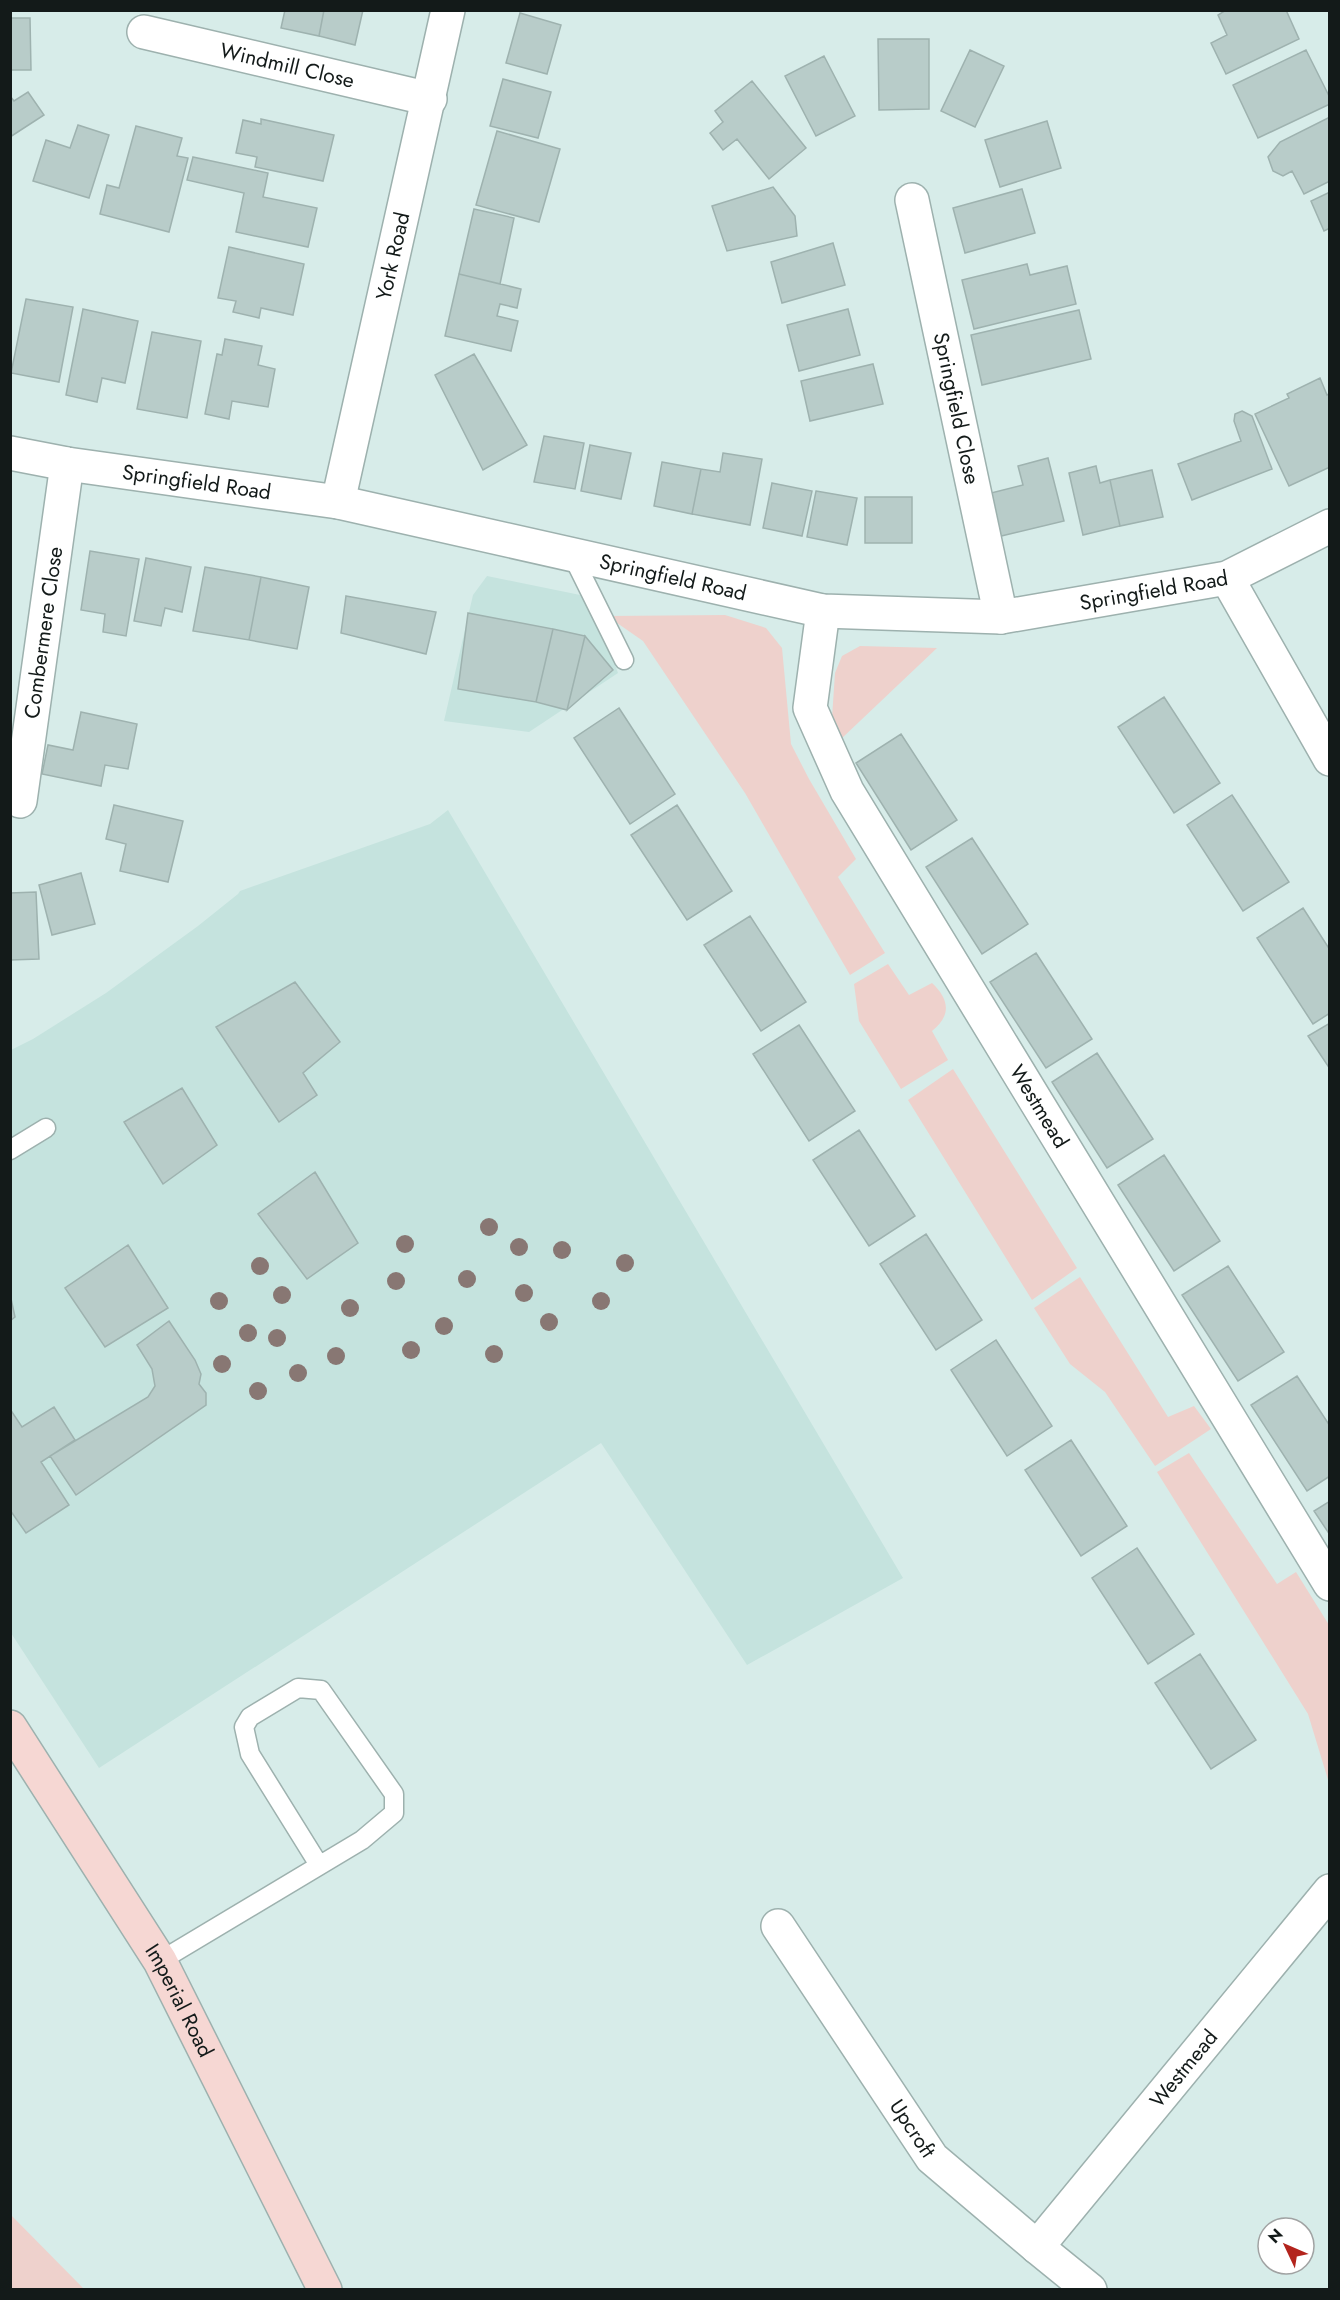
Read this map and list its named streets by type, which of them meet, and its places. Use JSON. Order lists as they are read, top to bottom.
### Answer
{
  "streets": {
    "main road": ["Imperial Road"],
    "street": [
      "Windmill Close",
      "York Road",
      "Springfield Close",
      "Springfield Road",
      "Combermere Close",
      "Westmead",
      "Upcroft"
    ]
  },
  "crossings": [
    ["Windmill Close", "York Road"],
    ["York Road", "Springfield Road"],
    ["Springfield Close", "Springfield Road"],
    ["Springfield Road", "Combermere Close"],
    ["Springfield Road", "Westmead"],
    ["Westmead", "Upcroft"]
  ],
  "north": "top left"
}
